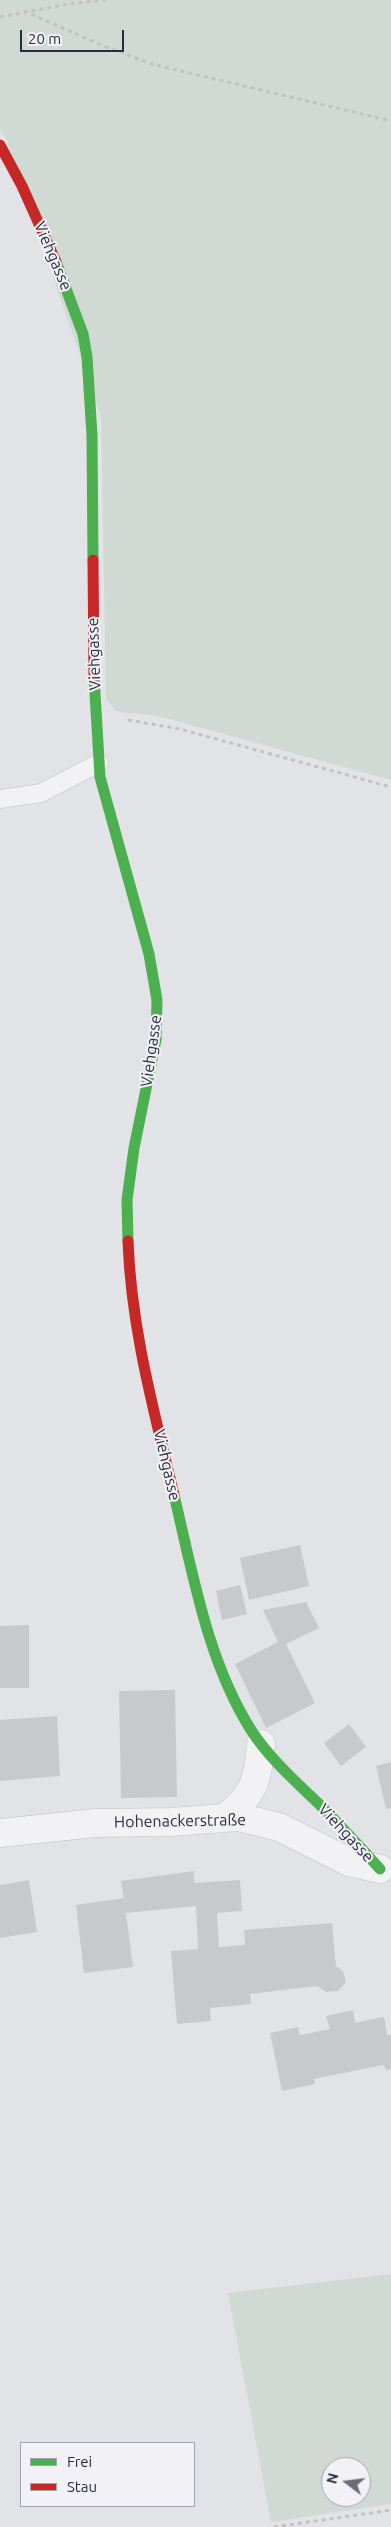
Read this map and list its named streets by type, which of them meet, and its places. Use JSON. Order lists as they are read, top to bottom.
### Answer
{
  "streets": {
    "street": ["Viehgasse", "Hohenackerstraße"]
  },
  "crossings": [
    ["Viehgasse", "Hohenackerstraße"]
  ],
  "legend": ["Frei", "Stau"],
  "scale_bar": "20 m",
  "north": "left"
}
